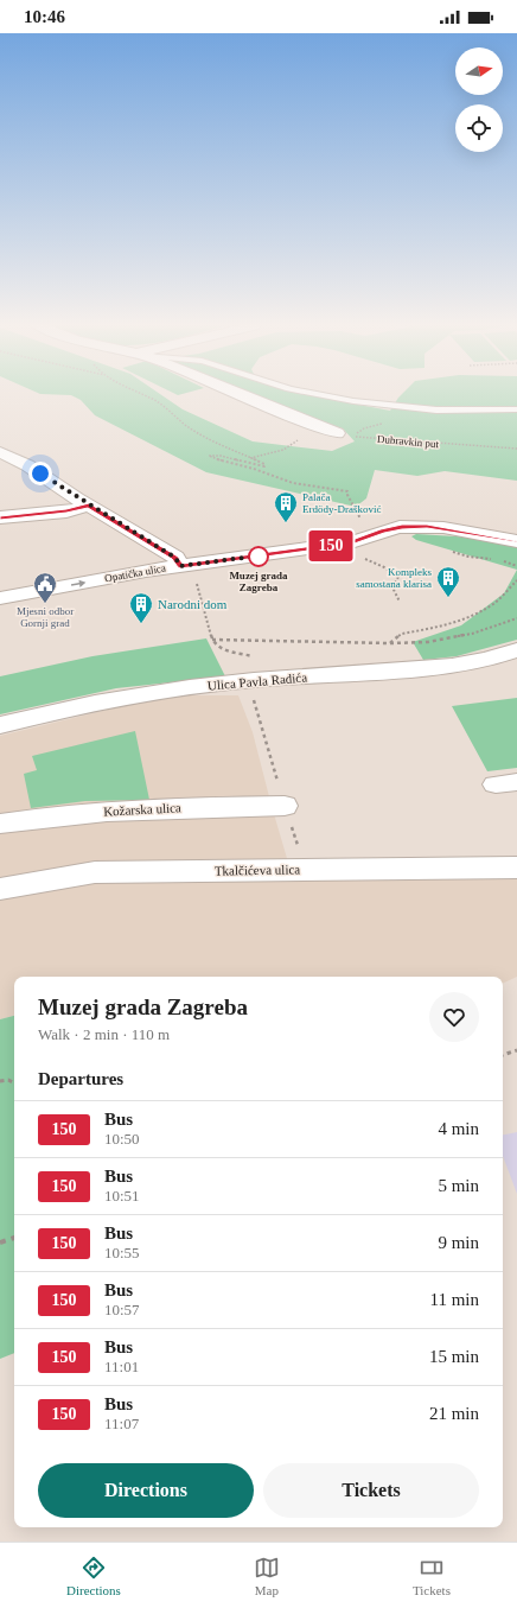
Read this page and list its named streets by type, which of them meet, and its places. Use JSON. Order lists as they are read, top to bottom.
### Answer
{
  "streets": {
    "street": [
      "Opatička ulica",
      "Ulica Pavla Radića",
      "Kožarska ulica",
      "Tkalčićeva ulica"
    ],
    "path": ["Dubravkin put"]
  },
  "places": {
    "building": ["Palača Erdödy-Drašković", "Kompleks samostana klarisa", "Narodni dom"],
    "other": ["Muzej grada Zagreba"],
    "public building": ["Mjesni odbor Gornji grad"]
  },
  "lines": ["bus line 150"],
  "north": "right",
  "page": {
    "status": "10:46",
    "on_map": "150",
    "heading": [
      ["Muzej grada Zagreba", "Walk · 2 min · 110 m"],
      "Departures"
    ],
    "list": [
      {
        "mark": "150",
        "name": "Bus",
        "note": "10:50",
        "value": "4 min"
      },
      {
        "mark": "150",
        "name": "Bus",
        "note": "10:51",
        "value": "5 min"
      },
      {
        "mark": "150",
        "name": "Bus",
        "note": "10:55",
        "value": "9 min"
      },
      {
        "mark": "150",
        "name": "Bus",
        "note": "10:57",
        "value": "11 min"
      },
      {
        "mark": "150",
        "name": "Bus",
        "note": "11:01",
        "value": "15 min"
      },
      {
        "mark": "150",
        "name": "Bus",
        "note": "11:07",
        "value": "21 min"
      }
    ],
    "buttons": ["Directions", "Tickets"],
    "tabs": ["Directions", "Map", "Tickets"]
  }
}
